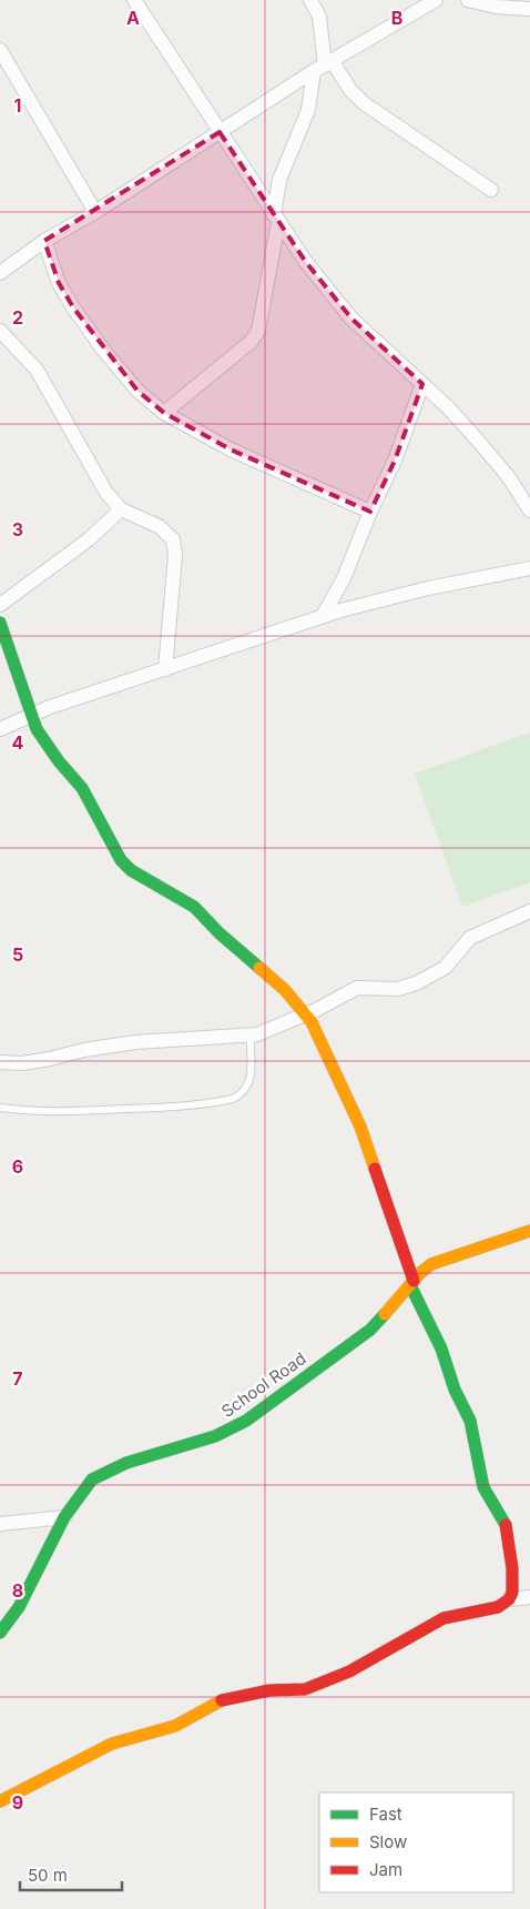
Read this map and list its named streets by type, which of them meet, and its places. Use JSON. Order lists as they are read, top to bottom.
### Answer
{
  "streets": {
    "street": ["School Road"]
  },
  "legend": ["Fast", "Slow", "Jam"],
  "scale_bar": "50 m",
  "grid": {
    "columns": ["A", "B"],
    "rows": [
      "1",
      "2",
      "3",
      "4",
      "5",
      "6",
      "7",
      "8",
      "9"
    ]
  }
}
